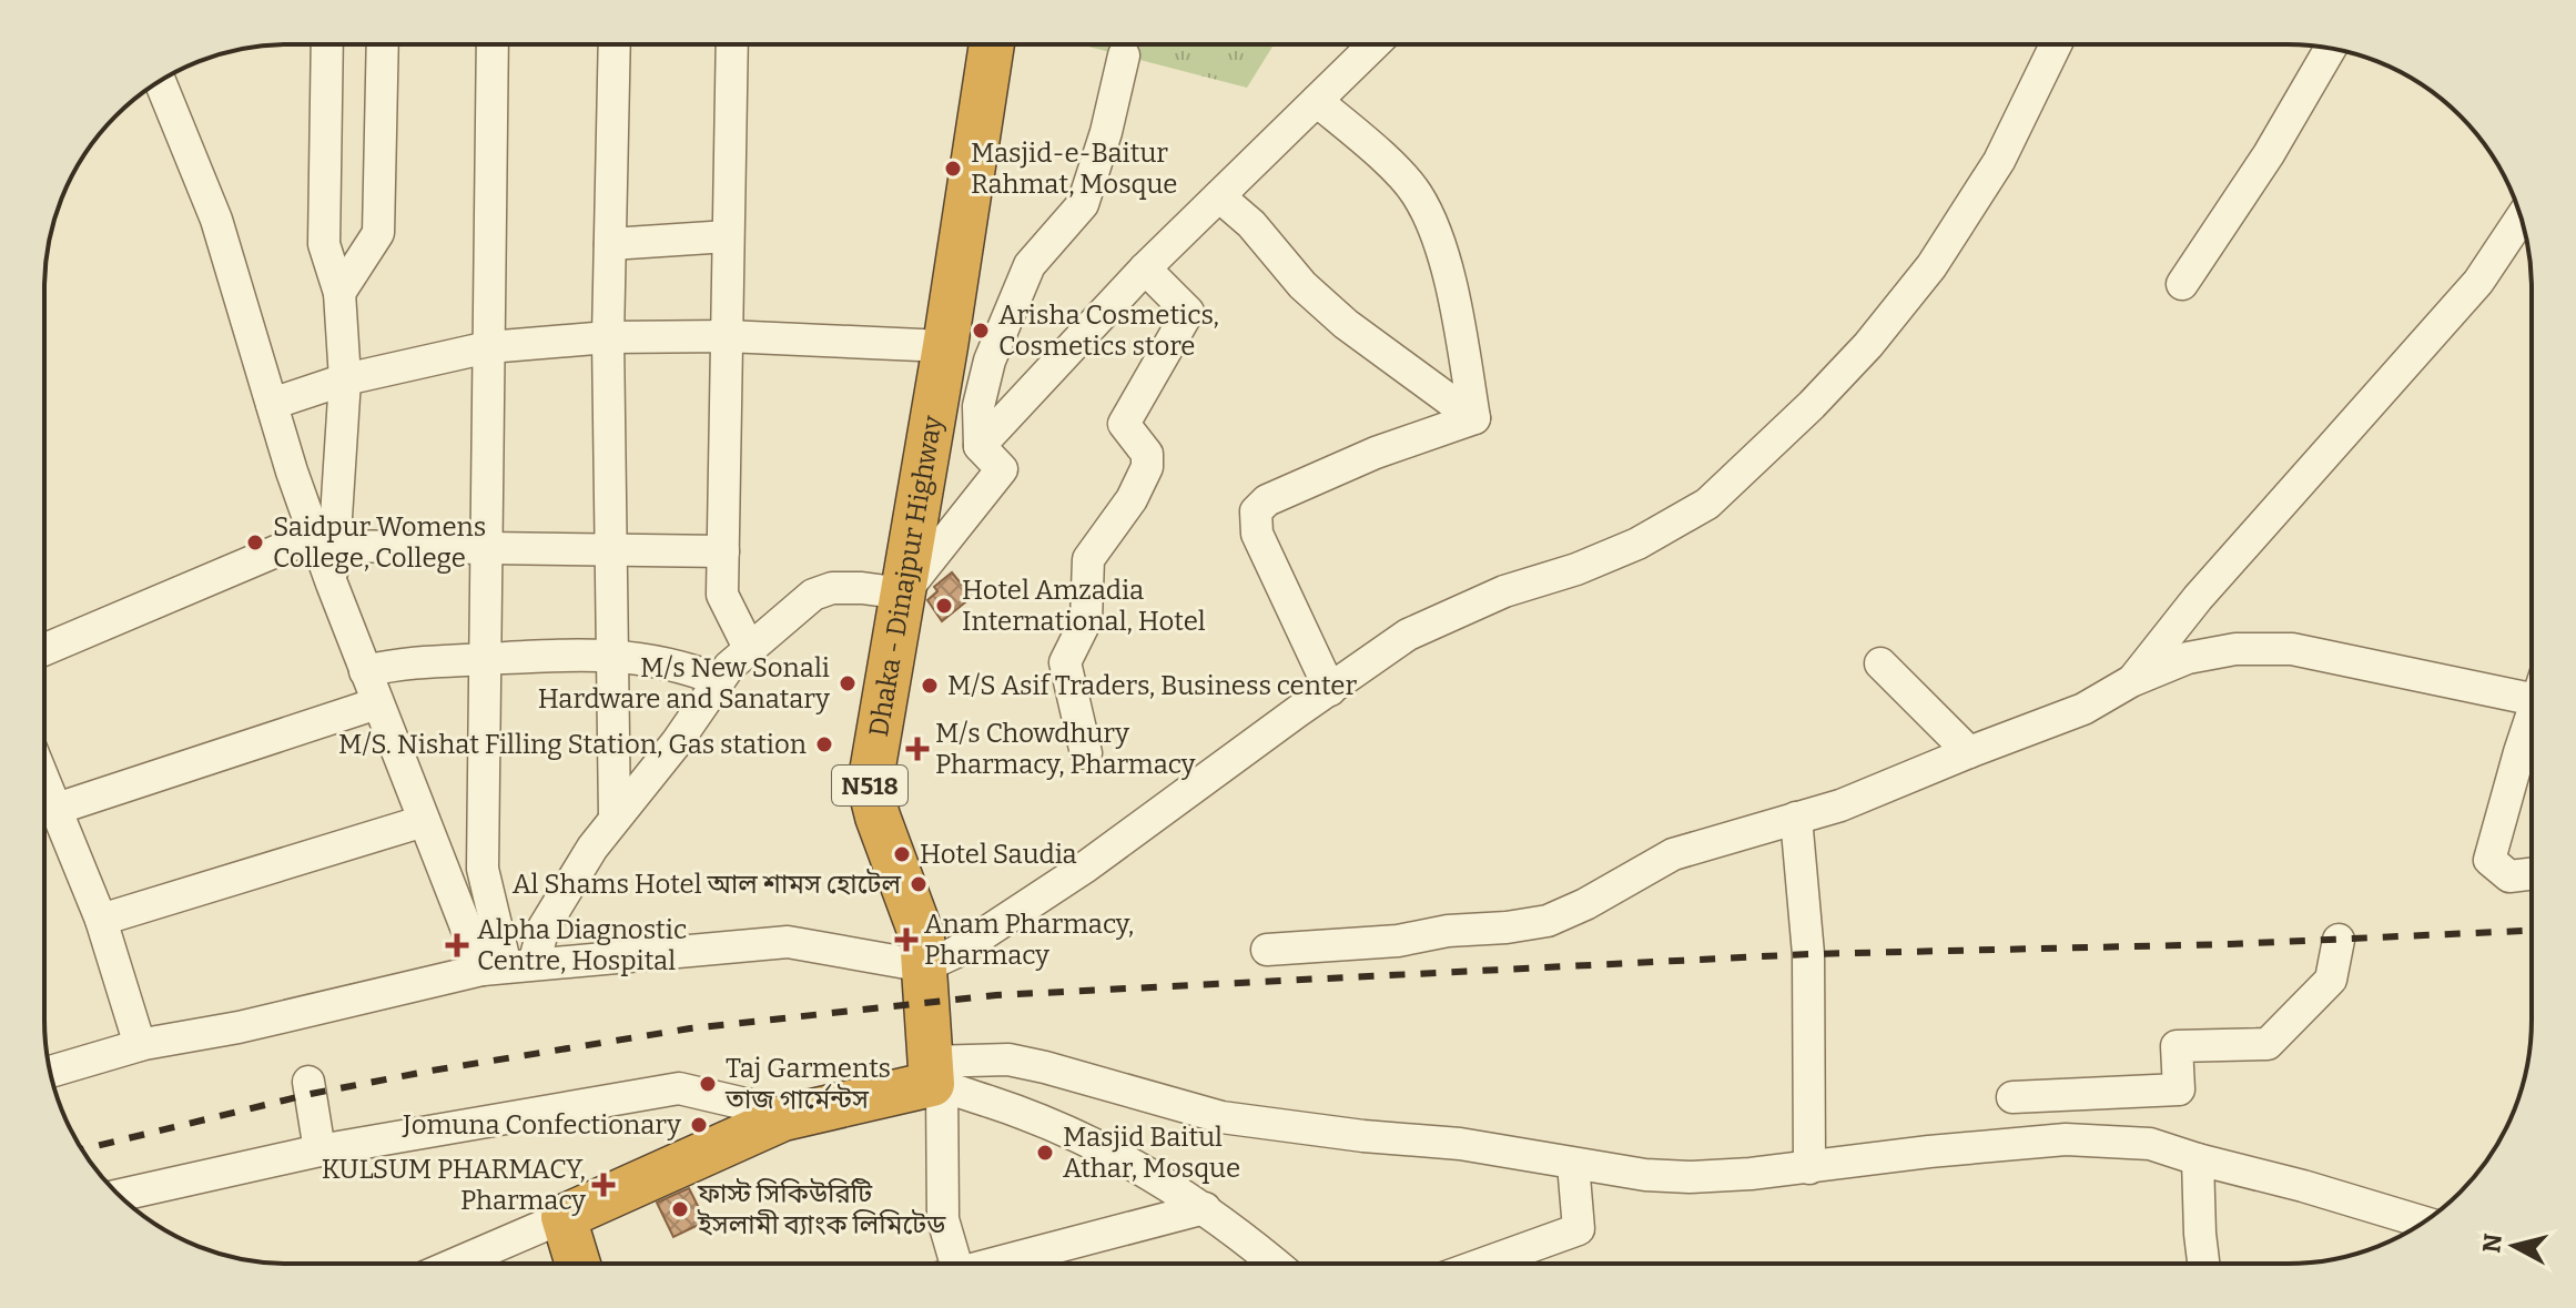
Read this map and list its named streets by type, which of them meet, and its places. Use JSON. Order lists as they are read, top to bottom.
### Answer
{
  "streets": {
    "highway": ["Dhaka - Dinajpur Highway", "N518"]
  },
  "places": {
    "other": [
      "Masjid-e-Baitur Rahmat, Mosque",
      "Arisha Cosmetics, Cosmetics store",
      "Saidpur Womens College, College",
      "Hotel Amzadia International, Hotel",
      "M/s New Sonali Hardware and Sanatary",
      "M/S Asif Traders, Business center",
      "M/S. Nishat Filling Station, Gas station",
      "Hotel Saudia",
      "Al Shams Hotel আল শামস হোটেল",
      "Taj Garments তাজ গার্মেন্টস",
      "Jomuna Confectionary",
      "Masjid Baitul Athar, Mosque",
      "ফাস্ট সিকিউরিটি ইসলামী ব্যাংক লিমিটেড"
    ],
    "health": [
      "M/s Chowdhury Pharmacy, Pharmacy",
      "Anam Pharmacy, Pharmacy",
      "Alpha Diagnostic Centre, Hospital",
      "KULSUM PHARMACY, Pharmacy"
    ]
  },
  "north": "left"
}
